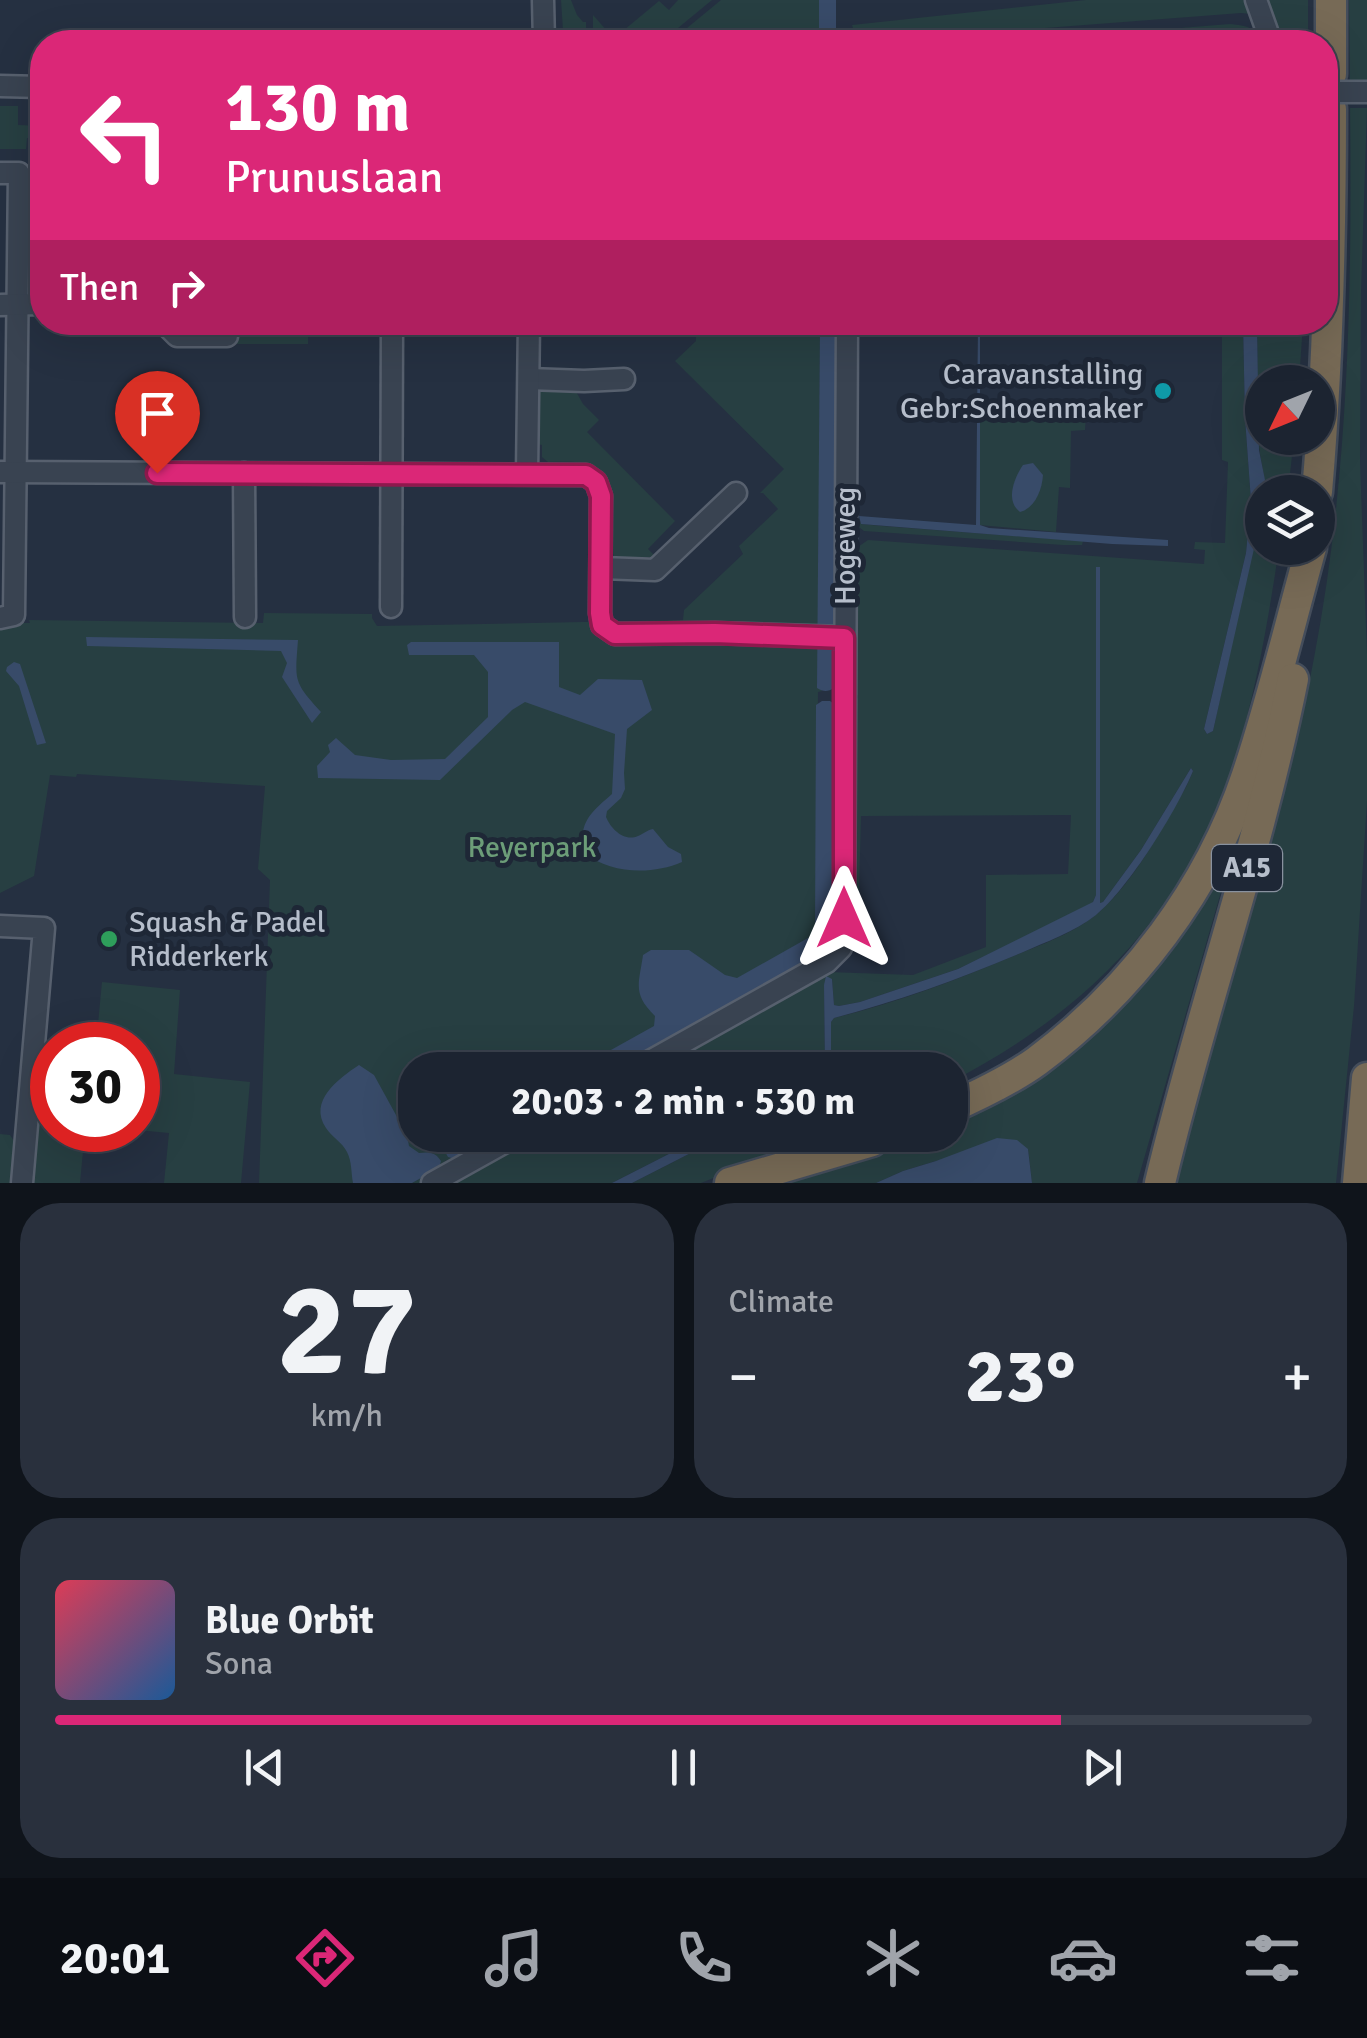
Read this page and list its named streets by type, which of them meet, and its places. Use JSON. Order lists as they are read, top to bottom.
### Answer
{
  "streets": {
    "highway": ["A15"],
    "street": ["Hogeweg"]
  },
  "parks": ["Reyerpark"],
  "places": ["Caravanstalling Gebr:Schoenmaker", "Squash & Padel Ridderkerk"],
  "north": "bottom left",
  "page": {
    "turn": ["130 m", "Prunuslaan"],
    "then": "Then",
    "limit": "30",
    "trip": "20:03 · 2 min · 530 m",
    "tile": [
      ["27", "km/h"],
      "Climate"
    ],
    "heat": ["−", "23°", "+"],
    "song": ["Blue Orbit", "Sona"],
    "tabs": "20:01"
  }
}
